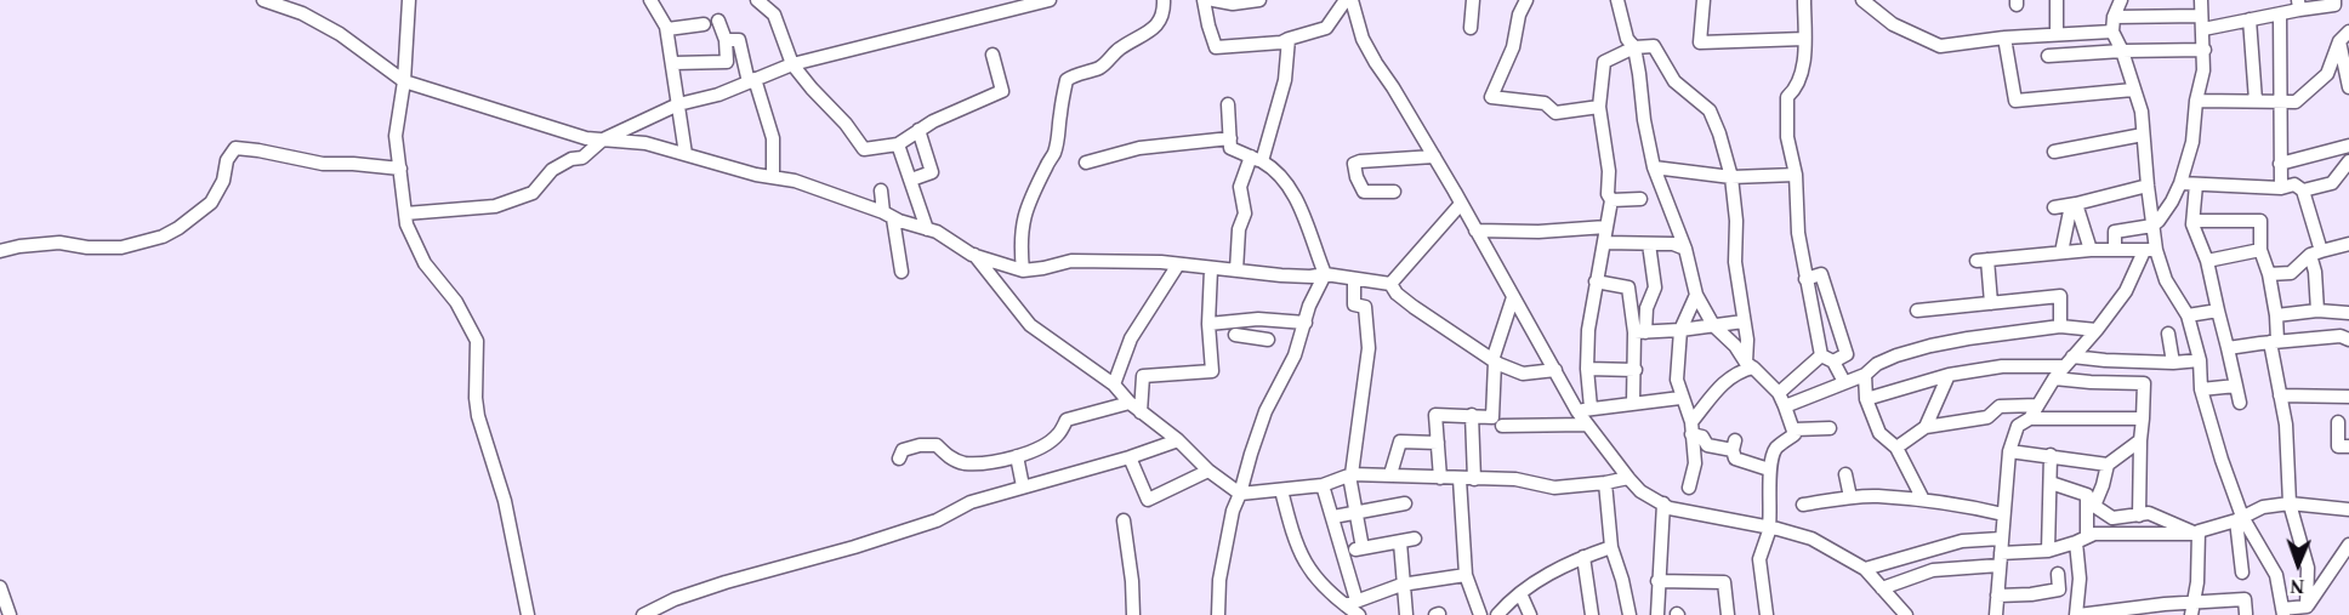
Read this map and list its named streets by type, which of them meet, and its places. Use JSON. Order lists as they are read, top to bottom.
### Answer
{
  "north": "bottom"
}
